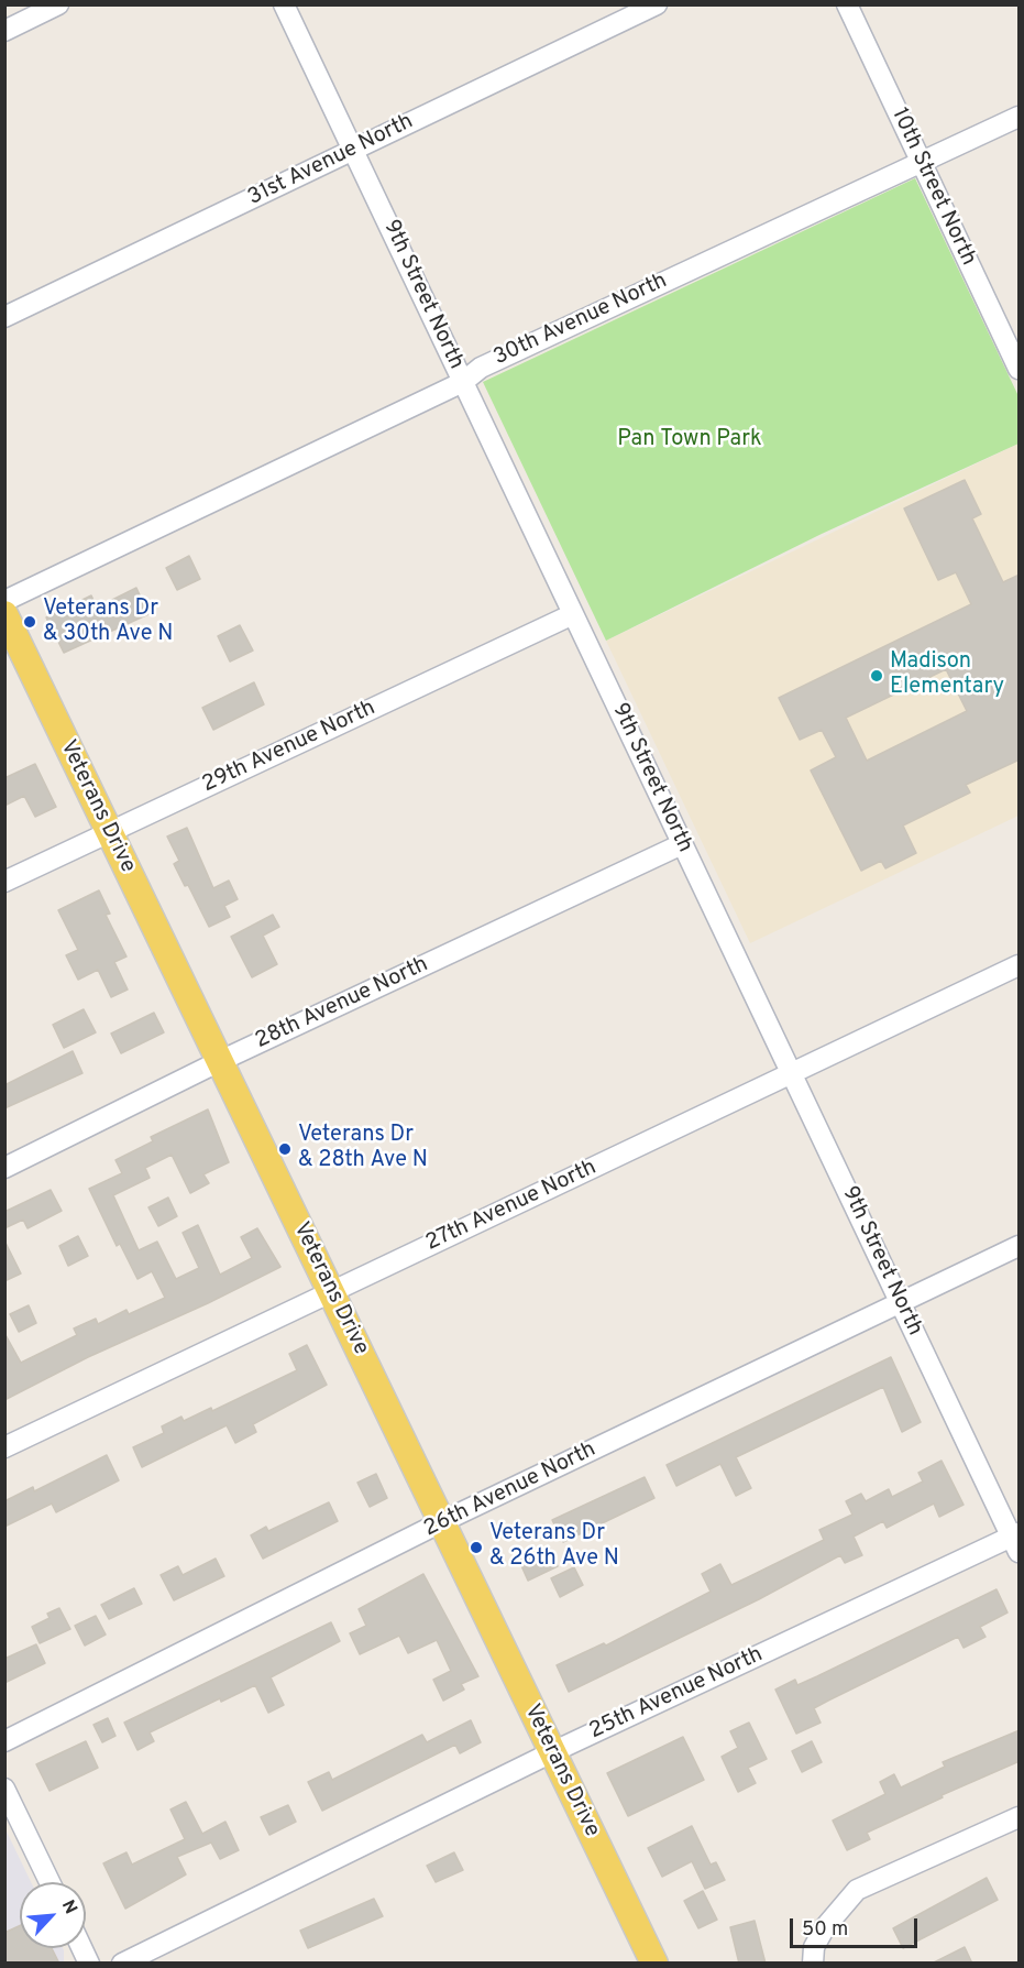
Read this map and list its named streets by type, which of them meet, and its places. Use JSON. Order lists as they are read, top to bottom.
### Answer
{
  "streets": {
    "main road": ["Veterans Drive"],
    "street": [
      "31st Avenue North",
      "10th Street North",
      "9th Street North",
      "30th Avenue North",
      "29th Avenue North",
      "28th Avenue North",
      "27th Avenue North",
      "26th Avenue North",
      "25th Avenue North"
    ]
  },
  "crossings": [
    ["31st Avenue North", "9th Street North"],
    ["10th Street North", "30th Avenue North"],
    ["9th Street North", "30th Avenue North"],
    ["9th Street North", "29th Avenue North"],
    ["9th Street North", "28th Avenue North"],
    ["9th Street North", "27th Avenue North"],
    ["9th Street North", "26th Avenue North"],
    ["9th Street North", "25th Avenue North"],
    ["29th Avenue North", "Veterans Drive"],
    ["Veterans Drive", "28th Avenue North"],
    ["Veterans Drive", "27th Avenue North"],
    ["Veterans Drive", "26th Avenue North"],
    ["Veterans Drive", "25th Avenue North"]
  ],
  "parks": ["Pan Town Park"],
  "places": [
    "Veterans Dr & 30th Ave N",
    "Madison Elementary",
    "Veterans Dr & 28th Ave N",
    "Veterans Dr & 26th Ave N"
  ],
  "scale_bar": "50 m",
  "north": "top right"
}
